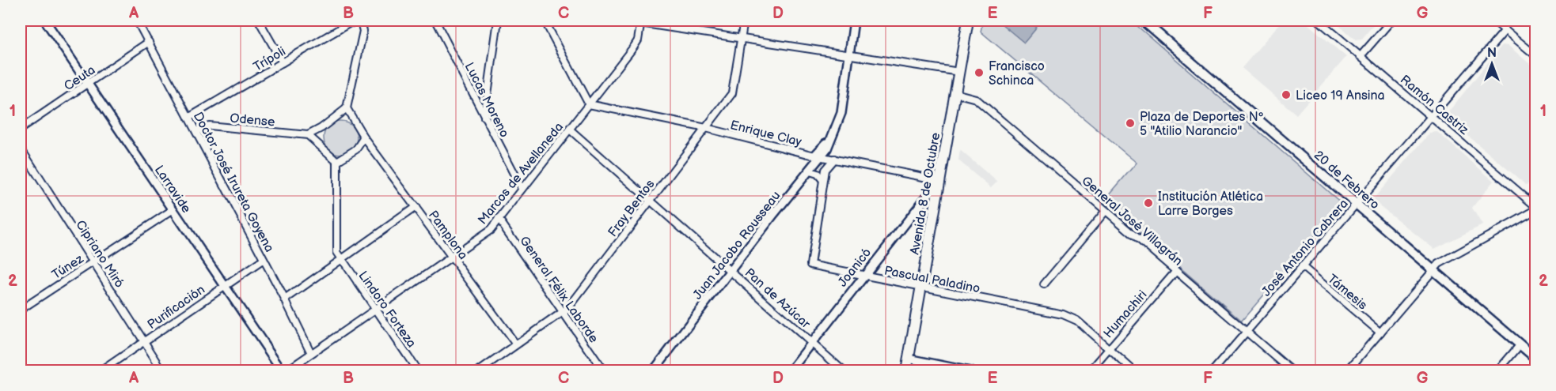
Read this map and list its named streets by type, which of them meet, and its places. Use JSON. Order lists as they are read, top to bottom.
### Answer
{
  "streets": {
    "main road": ["20 de Febrero", "Avenida 8 de Octubre"],
    "street": [
      "Trípoli",
      "Ceuta",
      "Lucas Moreno",
      "Ramón Castriz",
      "Odense",
      "Enrique Clay",
      "Marcos de Avellaneda",
      "Doctor José Irureta Goyena",
      "Larravide",
      "Fray Bentos",
      "General José Villagrán",
      "Pamplona",
      "Juan Jacobo Rousseau",
      "José Antonio Cabrera",
      "Cipriano Miró",
      "Túnez",
      "Joanicó",
      "Pascual Paladino",
      "General Félix Laborde",
      "Támesis",
      "Pan de Azúcar",
      "Purificación",
      "Lindoro Forteza",
      "Humachiri"
    ]
  },
  "crossings": [
    ["Trípoli", "Doctor José Irureta Goyena"],
    ["Trípoli", "Pamplona"],
    ["Ceuta", "Doctor José Irureta Goyena"],
    ["Ceuta", "Larravide"],
    ["Lucas Moreno", "Marcos de Avellaneda"],
    ["Ramón Castriz", "José Antonio Cabrera"],
    ["Odense", "Doctor José Irureta Goyena"],
    ["Enrique Clay", "Marcos de Avellaneda"],
    ["Enrique Clay", "Avenida 8 de Octubre"],
    ["Enrique Clay", "Fray Bentos"],
    ["Enrique Clay", "Juan Jacobo Rousseau"],
    ["Enrique Clay", "Joanicó"],
    ["Enrique Clay", "Pascual Paladino"],
    ["Marcos de Avellaneda", "Doctor José Irureta Goyena"],
    ["Marcos de Avellaneda", "Larravide"],
    ["Marcos de Avellaneda", "Pamplona"],
    ["Marcos de Avellaneda", "General Félix Laborde"],
    ["Marcos de Avellaneda", "Pan de Azúcar"],
    ["Marcos de Avellaneda", "Lindoro Forteza"],
    ["20 de Febrero", "José Antonio Cabrera"],
    ["Doctor José Irureta Goyena", "Purificación"],
    ["Larravide", "Túnez"],
    ["Larravide", "Purificación"],
    ["Avenida 8 de Octubre", "General José Villagrán"],
    ["Avenida 8 de Octubre", "Joanicó"],
    ["Avenida 8 de Octubre", "Pascual Paladino"],
    ["Fray Bentos", "Pamplona"],
    ["Fray Bentos", "General Félix Laborde"],
    ["Fray Bentos", "Pan de Azúcar"],
    ["General José Villagrán", "José Antonio Cabrera"],
    ["General José Villagrán", "Humachiri"],
    ["Juan Jacobo Rousseau", "Pan de Azúcar"],
    ["José Antonio Cabrera", "Támesis"],
    ["Cipriano Miró", "Túnez"],
    ["Cipriano Miró", "Purificación"],
    ["Joanicó", "Pascual Paladino"],
    ["Joanicó", "Pan de Azúcar"],
    ["Pascual Paladino", "Humachiri"]
  ],
  "places": [
    "Francisco Schinca",
    "Liceo 19 Ansina",
    "Plaza de Deportes Nº 5 \"Atilio Narancio\"",
    "Institución Atlética Larre Borges"
  ],
  "north": "top",
  "grid": {
    "columns": [
      "A",
      "B",
      "C",
      "D",
      "E",
      "F",
      "G"
    ],
    "rows": ["1", "2"]
  }
}
